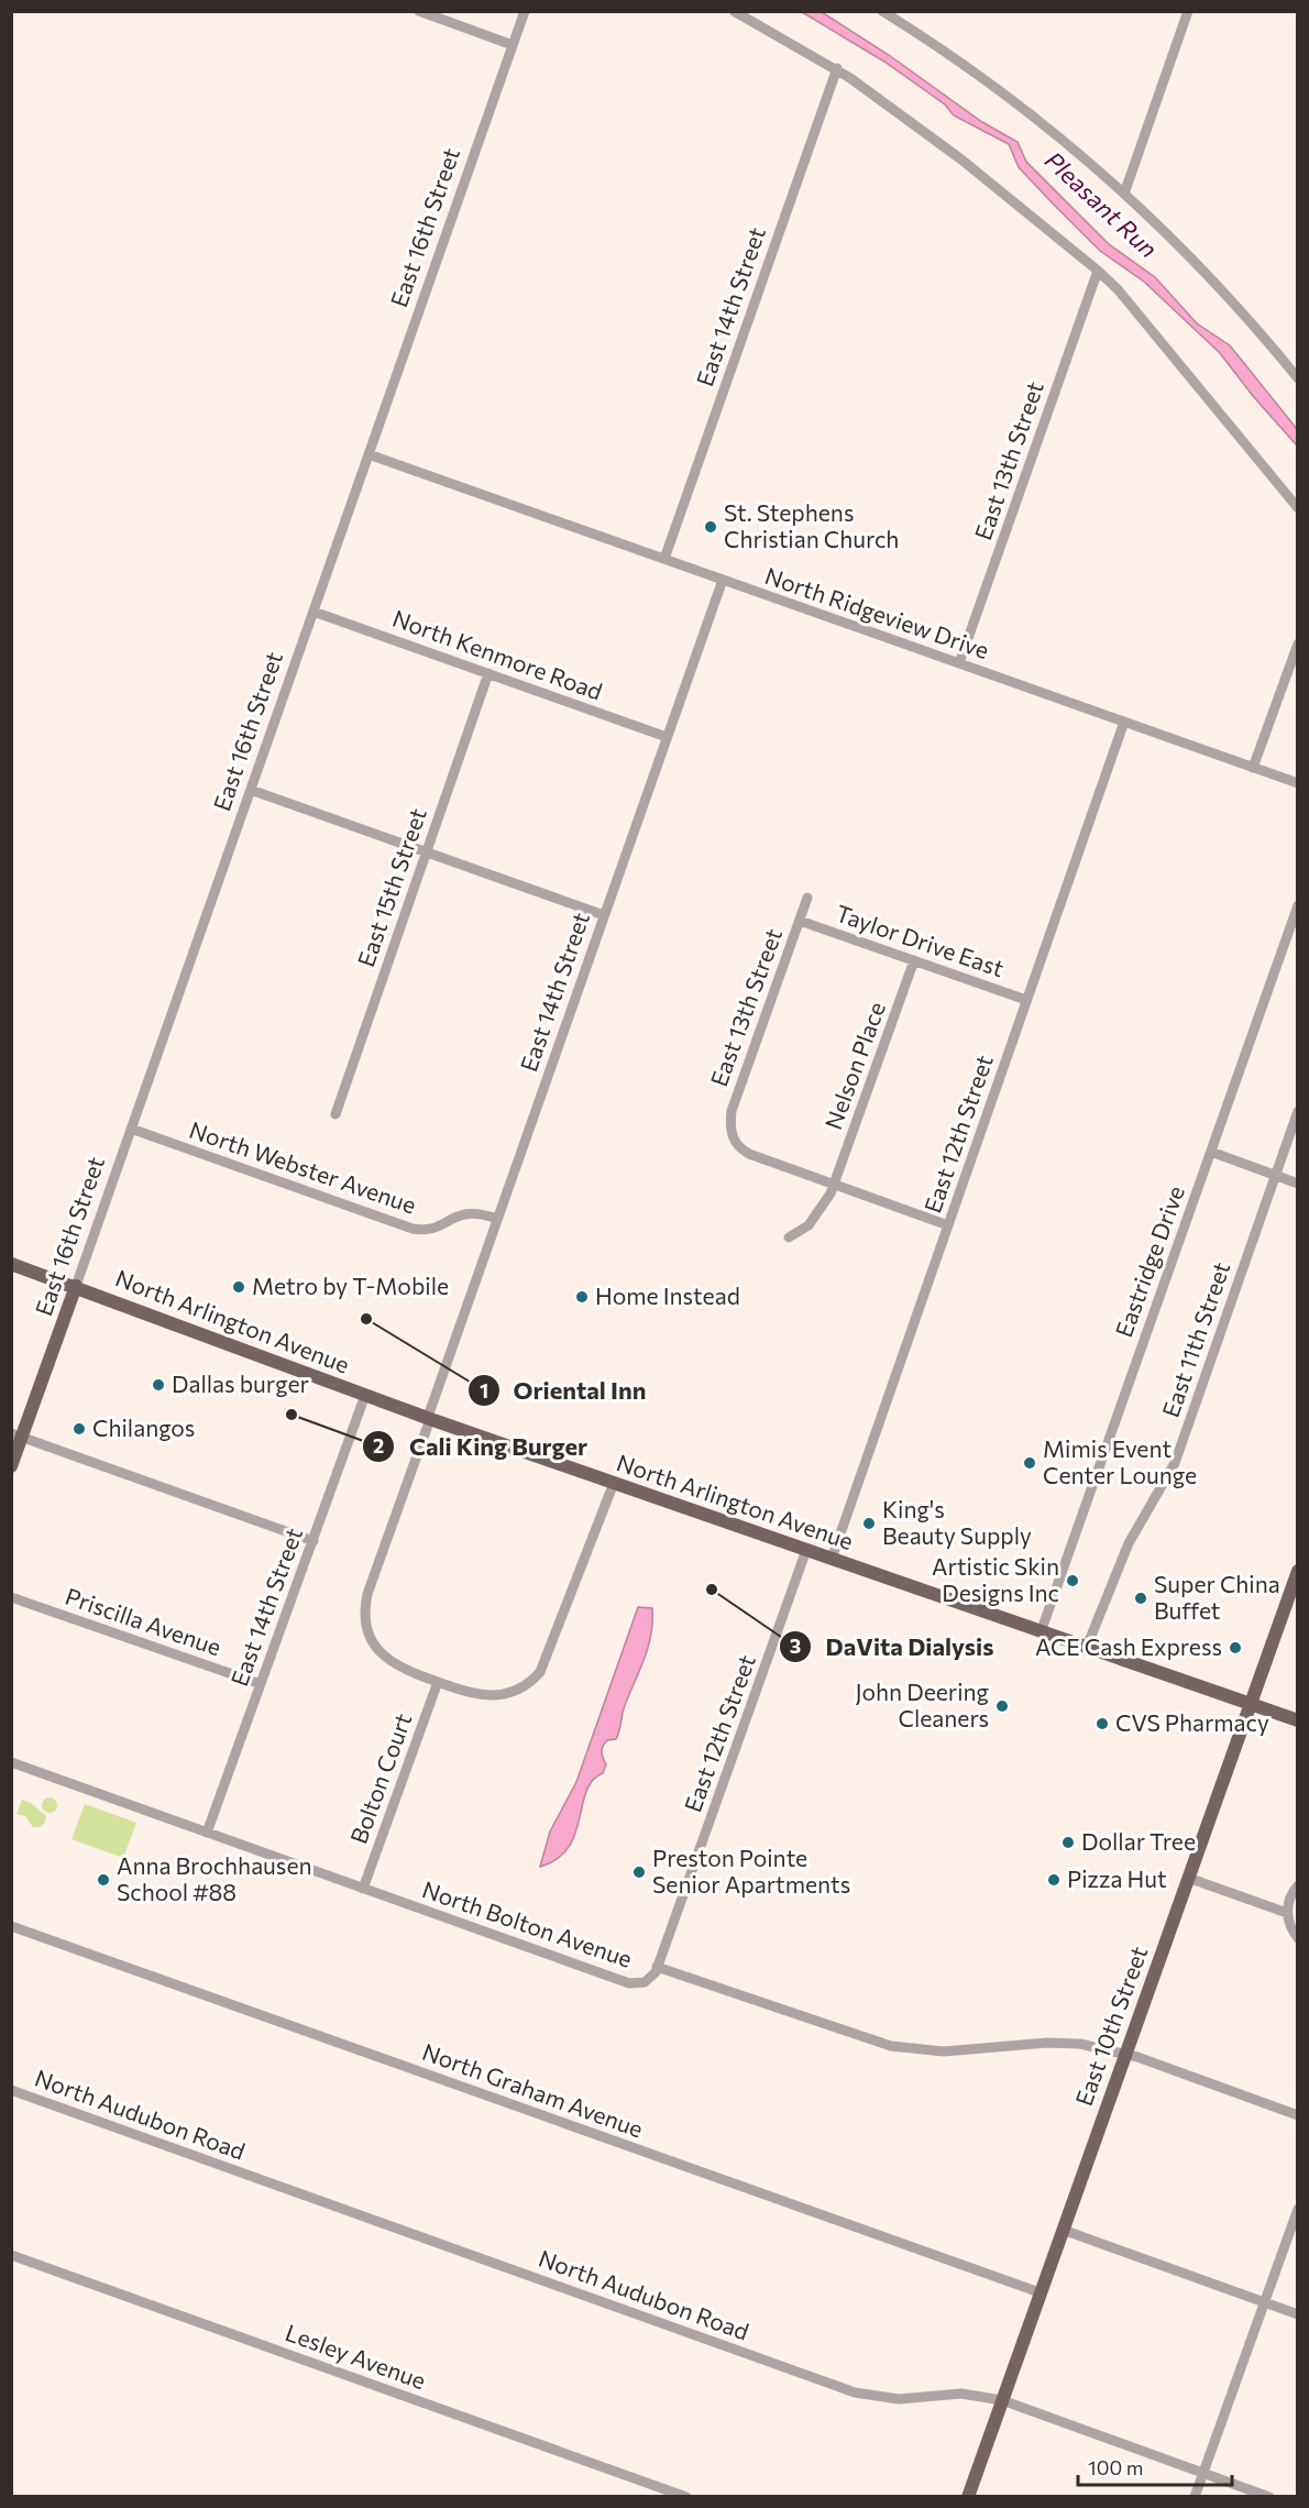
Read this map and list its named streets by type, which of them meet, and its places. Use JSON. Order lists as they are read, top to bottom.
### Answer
{
  "streets": {
    "main road": ["East 16th Street", "North Arlington Avenue", "East 10th Street"],
    "street": [
      "East 14th Street",
      "East 13th Street",
      "North Ridgeview Drive",
      "North Kenmore Road",
      "East 15th Street",
      "Taylor Drive East",
      "Nelson Place",
      "East 12th Street",
      "North Webster Avenue",
      "Eastridge Drive",
      "East 11th Street",
      "Priscilla Avenue",
      "Bolton Court",
      "North Bolton Avenue",
      "North Graham Avenue",
      "North Audubon Road",
      "Lesley Avenue"
    ]
  },
  "crossings": [
    ["East 16th Street", "North Ridgeview Drive"],
    ["East 16th Street", "North Kenmore Road"],
    ["East 16th Street", "North Webster Avenue"],
    ["East 16th Street", "North Arlington Avenue"],
    ["East 14th Street", "North Ridgeview Drive"],
    ["East 14th Street", "North Kenmore Road"],
    ["East 14th Street", "North Webster Avenue"],
    ["East 14th Street", "North Arlington Avenue"],
    ["East 14th Street", "Priscilla Avenue"],
    ["East 14th Street", "Bolton Court"],
    ["East 14th Street", "North Bolton Avenue"],
    ["East 13th Street", "North Ridgeview Drive"],
    ["East 13th Street", "Taylor Drive East"],
    ["East 13th Street", "Nelson Place"],
    ["North Ridgeview Drive", "East 12th Street"],
    ["North Kenmore Road", "East 15th Street"],
    ["Taylor Drive East", "Nelson Place"],
    ["Taylor Drive East", "East 12th Street"],
    ["East 12th Street", "North Arlington Avenue"],
    ["East 12th Street", "North Bolton Avenue"],
    ["Eastridge Drive", "North Arlington Avenue"],
    ["North Arlington Avenue", "East 11th Street"],
    ["North Arlington Avenue", "East 10th Street"],
    ["Bolton Court", "North Bolton Avenue"],
    ["North Bolton Avenue", "East 10th Street"],
    ["East 10th Street", "North Graham Avenue"],
    ["East 10th Street", "North Audubon Road"]
  ],
  "water": ["Pleasant Run"],
  "places": [
    "St. Stephens Christian Church",
    "Metro by T-Mobile",
    "Home Instead",
    "Oriental Inn",
    "Dallas burger",
    "Cali King Burger",
    "Chilangos",
    "Mimis Event Center Lounge",
    "King's Beauty Supply",
    "Artistic Skin Designs Inc",
    "DaVita Dialysis",
    "Super China Buffet",
    "ACE Cash Express",
    "John Deering Cleaners",
    "CVS Pharmacy",
    "Dollar Tree",
    "Preston Pointe Senior Apartments",
    "Anna Brochhausen School #88",
    "Pizza Hut"
  ],
  "scale_bar": "100 m"
}
